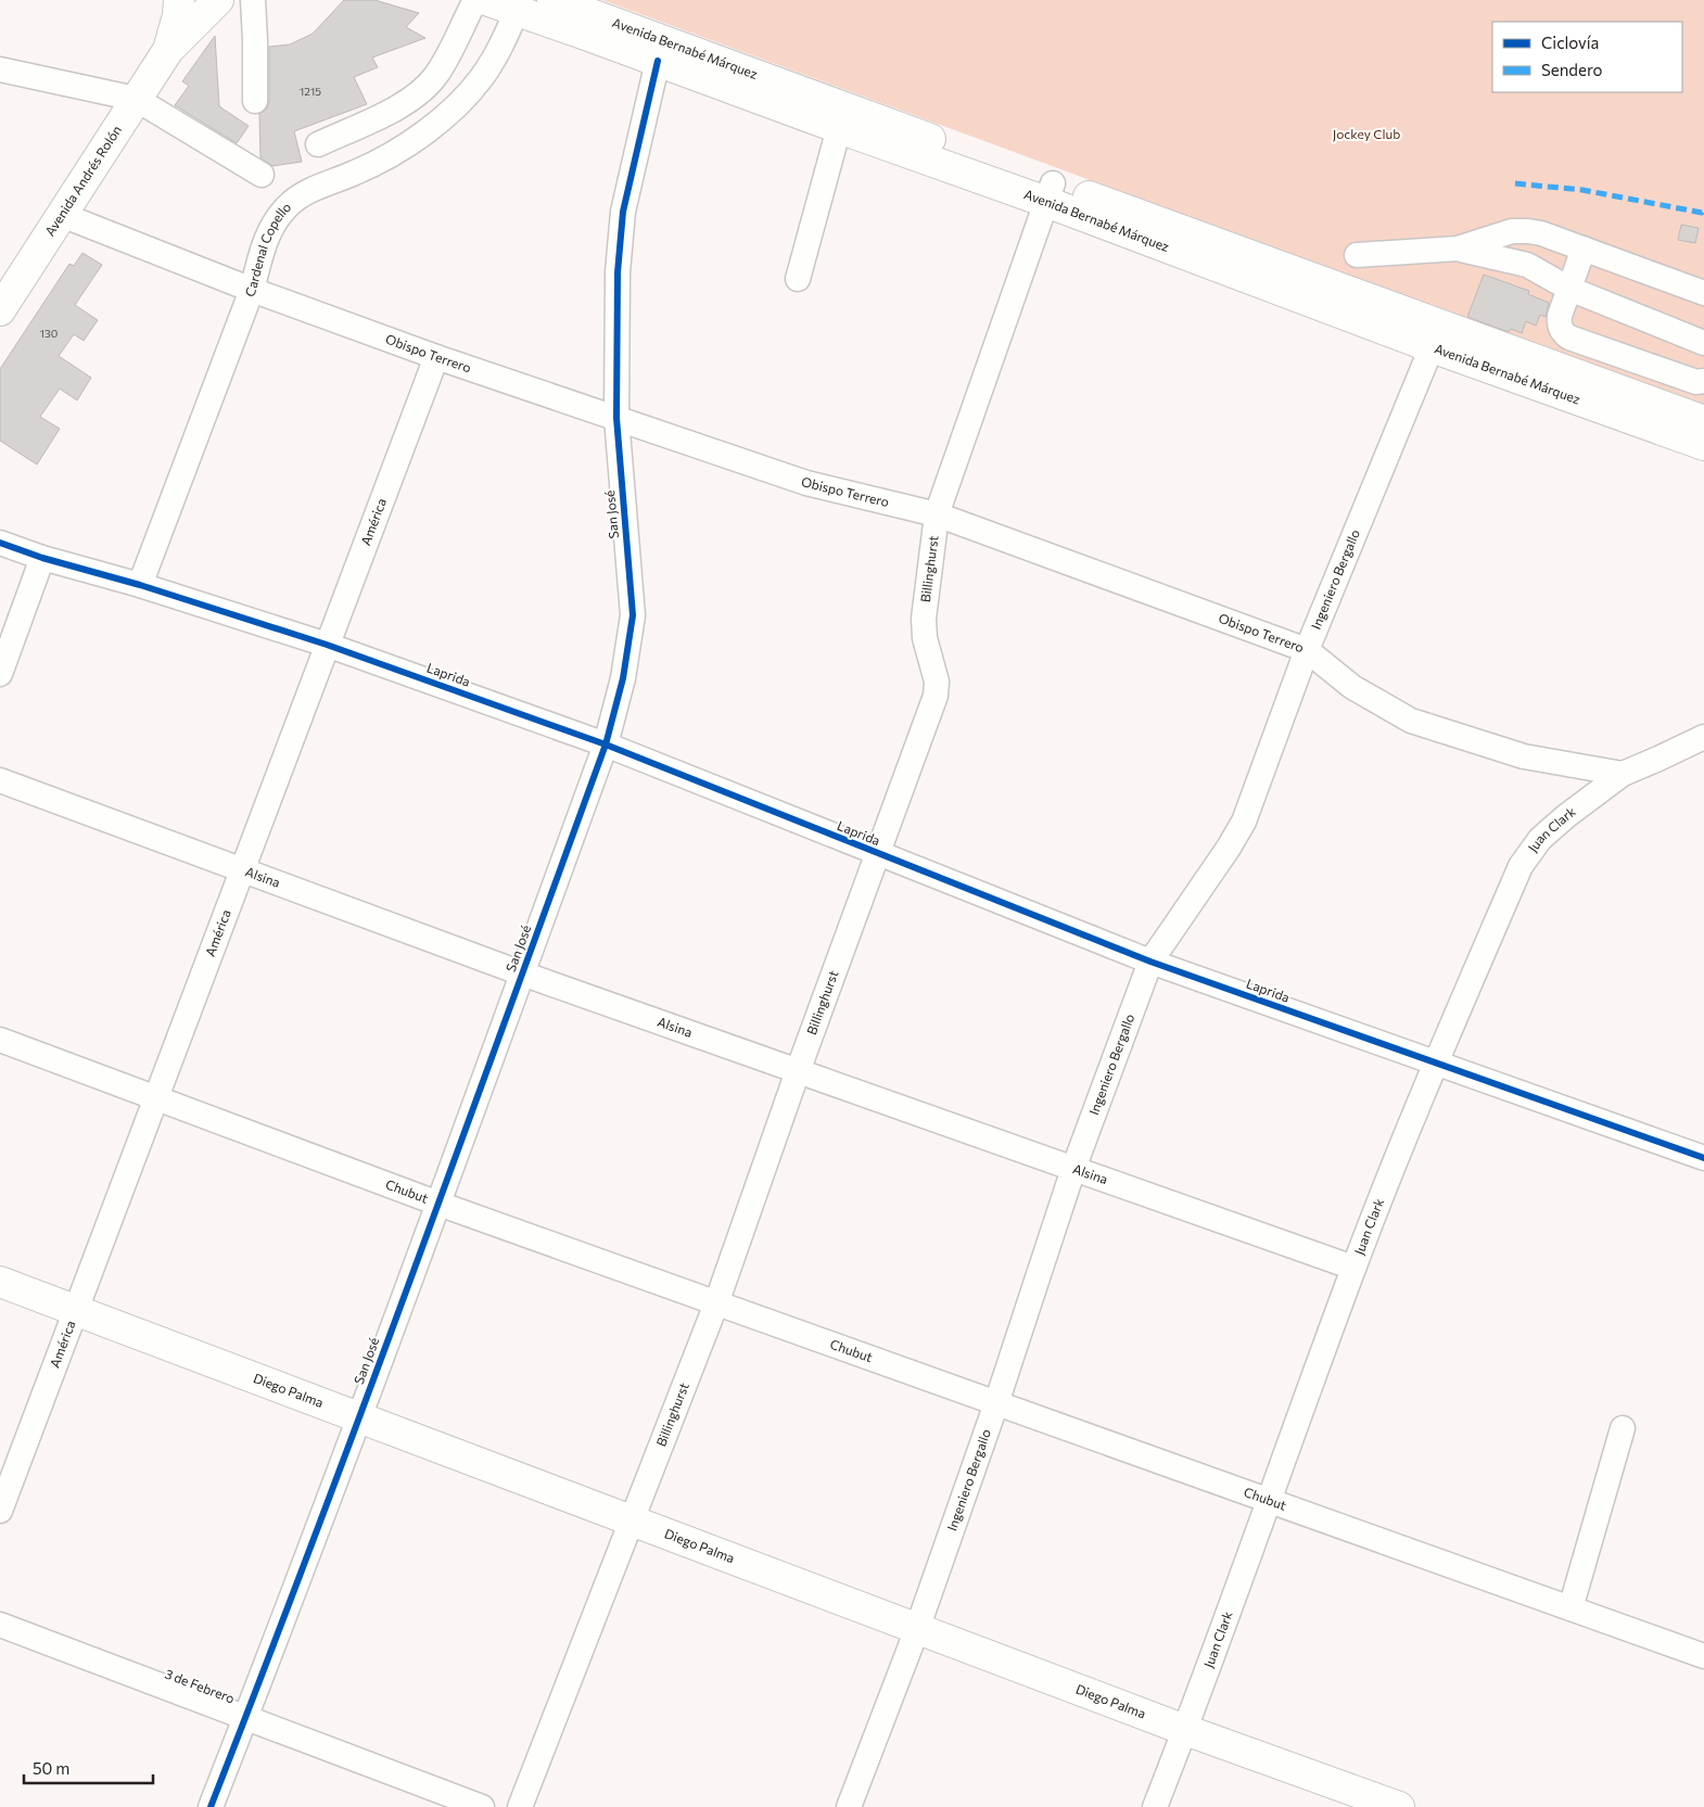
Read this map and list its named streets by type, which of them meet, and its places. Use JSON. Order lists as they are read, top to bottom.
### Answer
{
  "streets": {
    "main road": ["Avenida Bernabé Márquez", "Avenida Andrés Rolón", "Diego Palma"],
    "street": [
      "Cardenal Copello",
      "Obispo Terrero",
      "San José",
      "América",
      "Billinghurst",
      "Ingeniero Bergallo",
      "Laprida",
      "Juan Clark",
      "Alsina",
      "Chubut",
      "3 de Febrero"
    ]
  },
  "crossings": [
    ["Avenida Bernabé Márquez", "Cardenal Copello"],
    ["Avenida Bernabé Márquez", "San José"],
    ["Avenida Bernabé Márquez", "Billinghurst"],
    ["Avenida Bernabé Márquez", "Ingeniero Bergallo"],
    ["Avenida Andrés Rolón", "Obispo Terrero"],
    ["Cardenal Copello", "Obispo Terrero"],
    ["Cardenal Copello", "Laprida"],
    ["Obispo Terrero", "San José"],
    ["Obispo Terrero", "América"],
    ["Obispo Terrero", "Billinghurst"],
    ["Obispo Terrero", "Ingeniero Bergallo"],
    ["Obispo Terrero", "Juan Clark"],
    ["San José", "Laprida"],
    ["San José", "Alsina"],
    ["San José", "Chubut"],
    ["San José", "Diego Palma"],
    ["San José", "3 de Febrero"],
    ["América", "Laprida"],
    ["América", "Alsina"],
    ["América", "Chubut"],
    ["América", "Diego Palma"],
    ["Billinghurst", "Laprida"],
    ["Billinghurst", "Alsina"],
    ["Billinghurst", "Chubut"],
    ["Billinghurst", "Diego Palma"],
    ["Ingeniero Bergallo", "Laprida"],
    ["Ingeniero Bergallo", "Alsina"],
    ["Ingeniero Bergallo", "Chubut"],
    ["Ingeniero Bergallo", "Diego Palma"],
    ["Laprida", "Juan Clark"],
    ["Juan Clark", "Alsina"],
    ["Juan Clark", "Chubut"],
    ["Juan Clark", "Diego Palma"]
  ],
  "parks": ["Jockey Club"],
  "house_numbers": ["1215", "130"],
  "legend": ["Ciclovía", "Sendero"],
  "scale_bar": "50 m"
}
